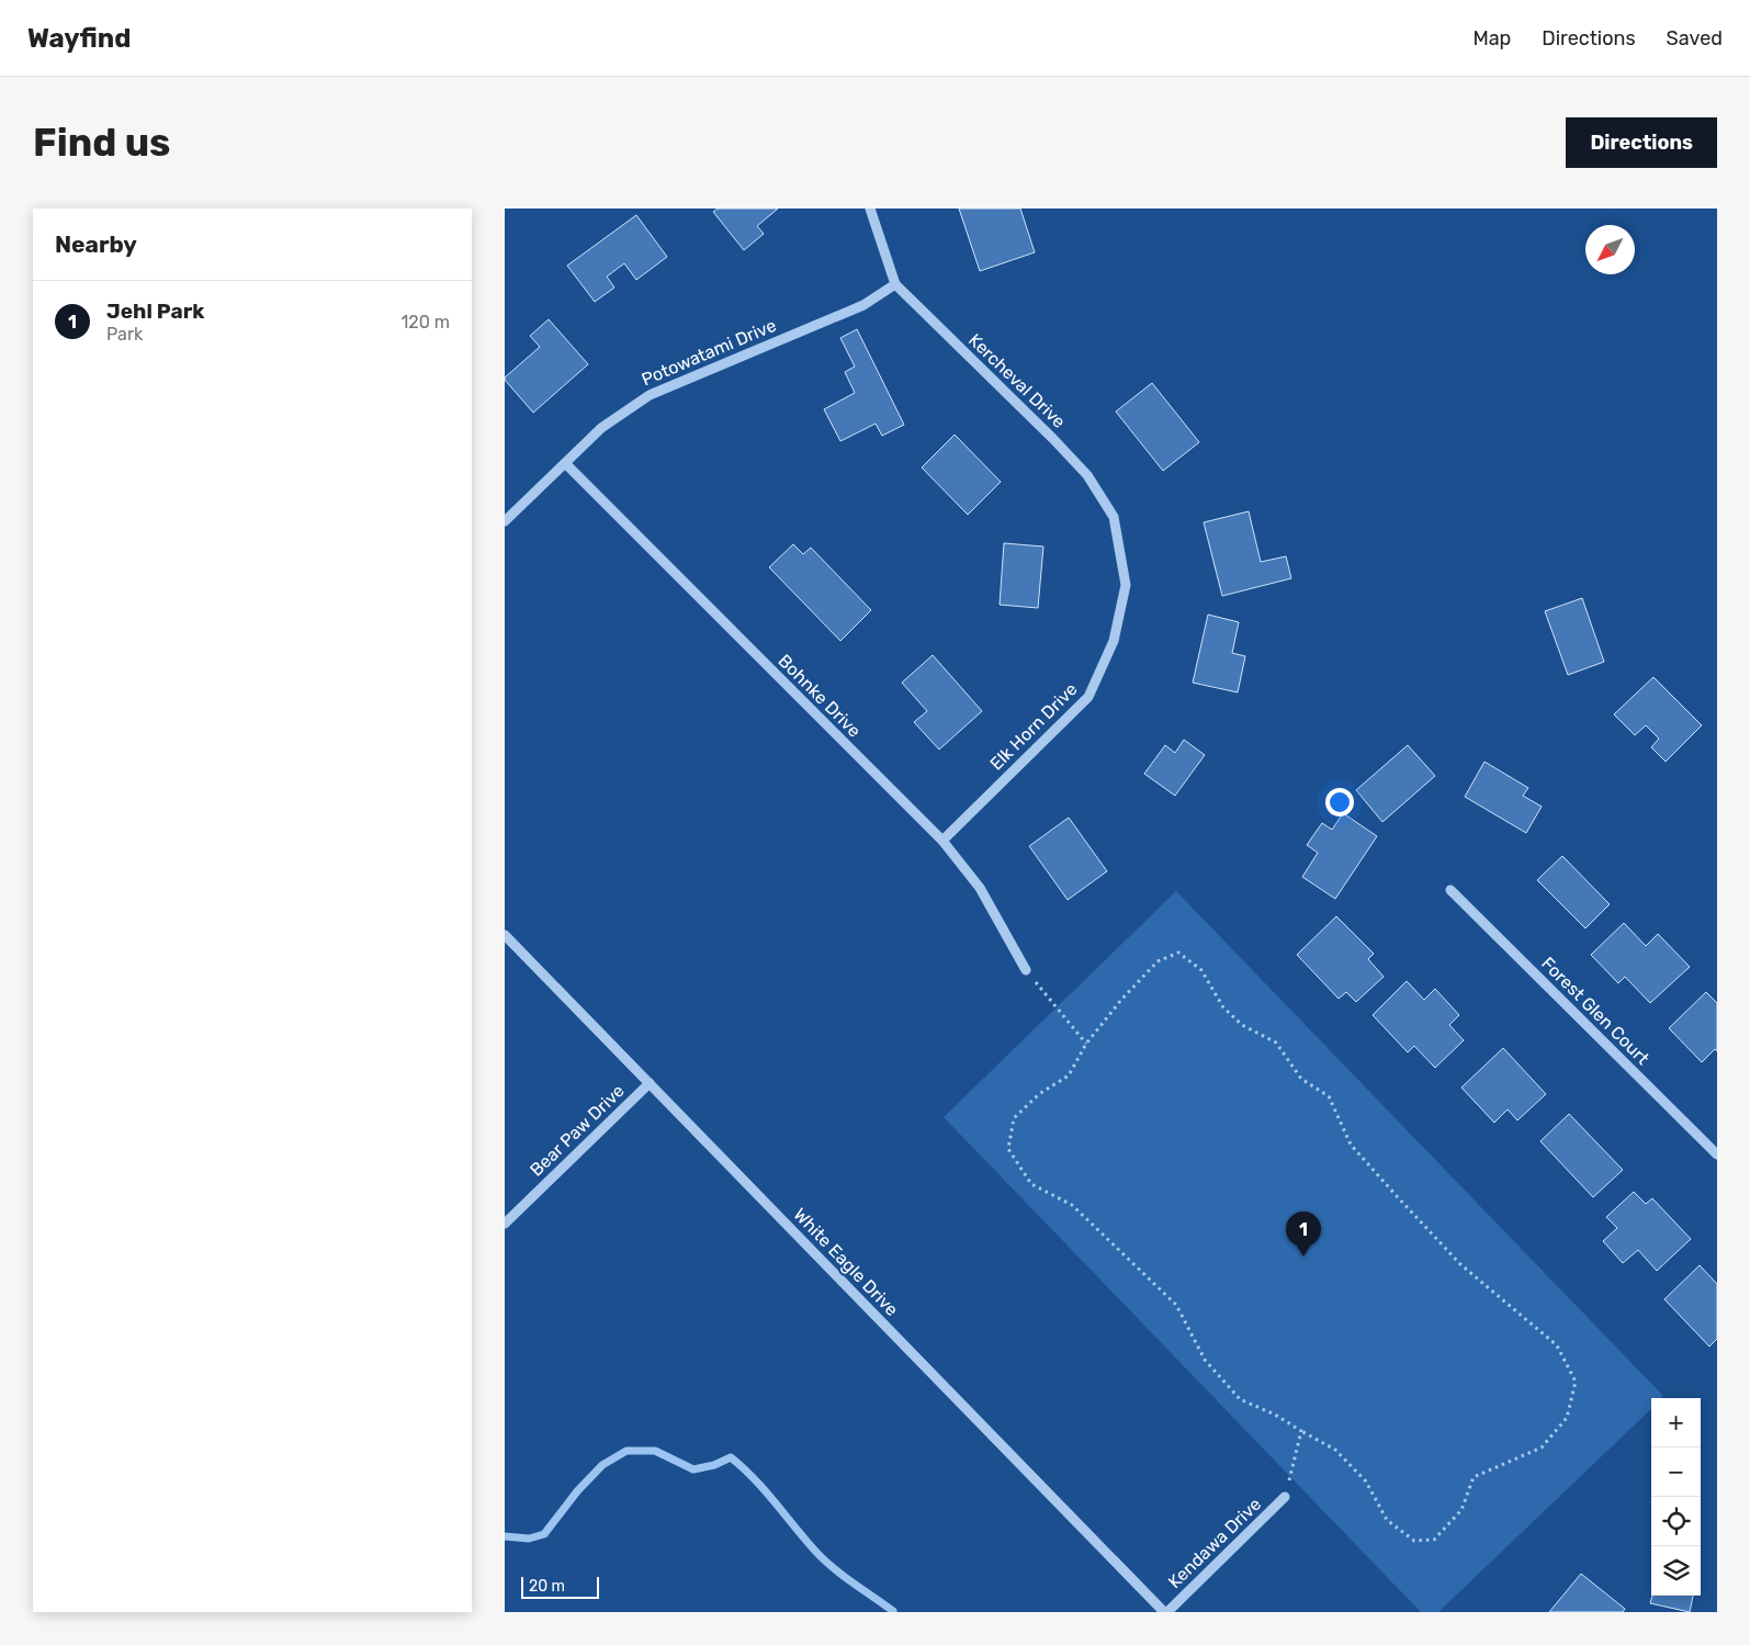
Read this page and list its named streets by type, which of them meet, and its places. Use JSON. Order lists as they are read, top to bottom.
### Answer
{
  "streets": {
    "street": [
      "Potowatami Drive",
      "Kercheval Drive",
      "Bohnke Drive",
      "Elk Horn Drive",
      "Forest Glen Court",
      "Bear Paw Drive",
      "White Eagle Drive",
      "Kendawa Drive"
    ]
  },
  "crossings": [
    ["Potowatami Drive", "Kercheval Drive"],
    ["Potowatami Drive", "Bohnke Drive"],
    ["Kercheval Drive", "Elk Horn Drive"],
    ["Bohnke Drive", "Elk Horn Drive"],
    ["Bear Paw Drive", "White Eagle Drive"],
    ["White Eagle Drive", "Kendawa Drive"]
  ],
  "scale_bar": "20 m",
  "north": "bottom left",
  "page": {
    "header": "Wayfind",
    "nav": ["Map", "Directions", "Saved"],
    "buttons": "Directions",
    "title": "Find us",
    "heading": "Nearby",
    "list": [
      {
        "mark": "1",
        "name": "Jehl Park",
        "note": "Park",
        "value": "120 m"
      }
    ],
    "pins": "1",
    "map_buttons": ["+", "−"],
    "scale": "20 m"
  }
}
